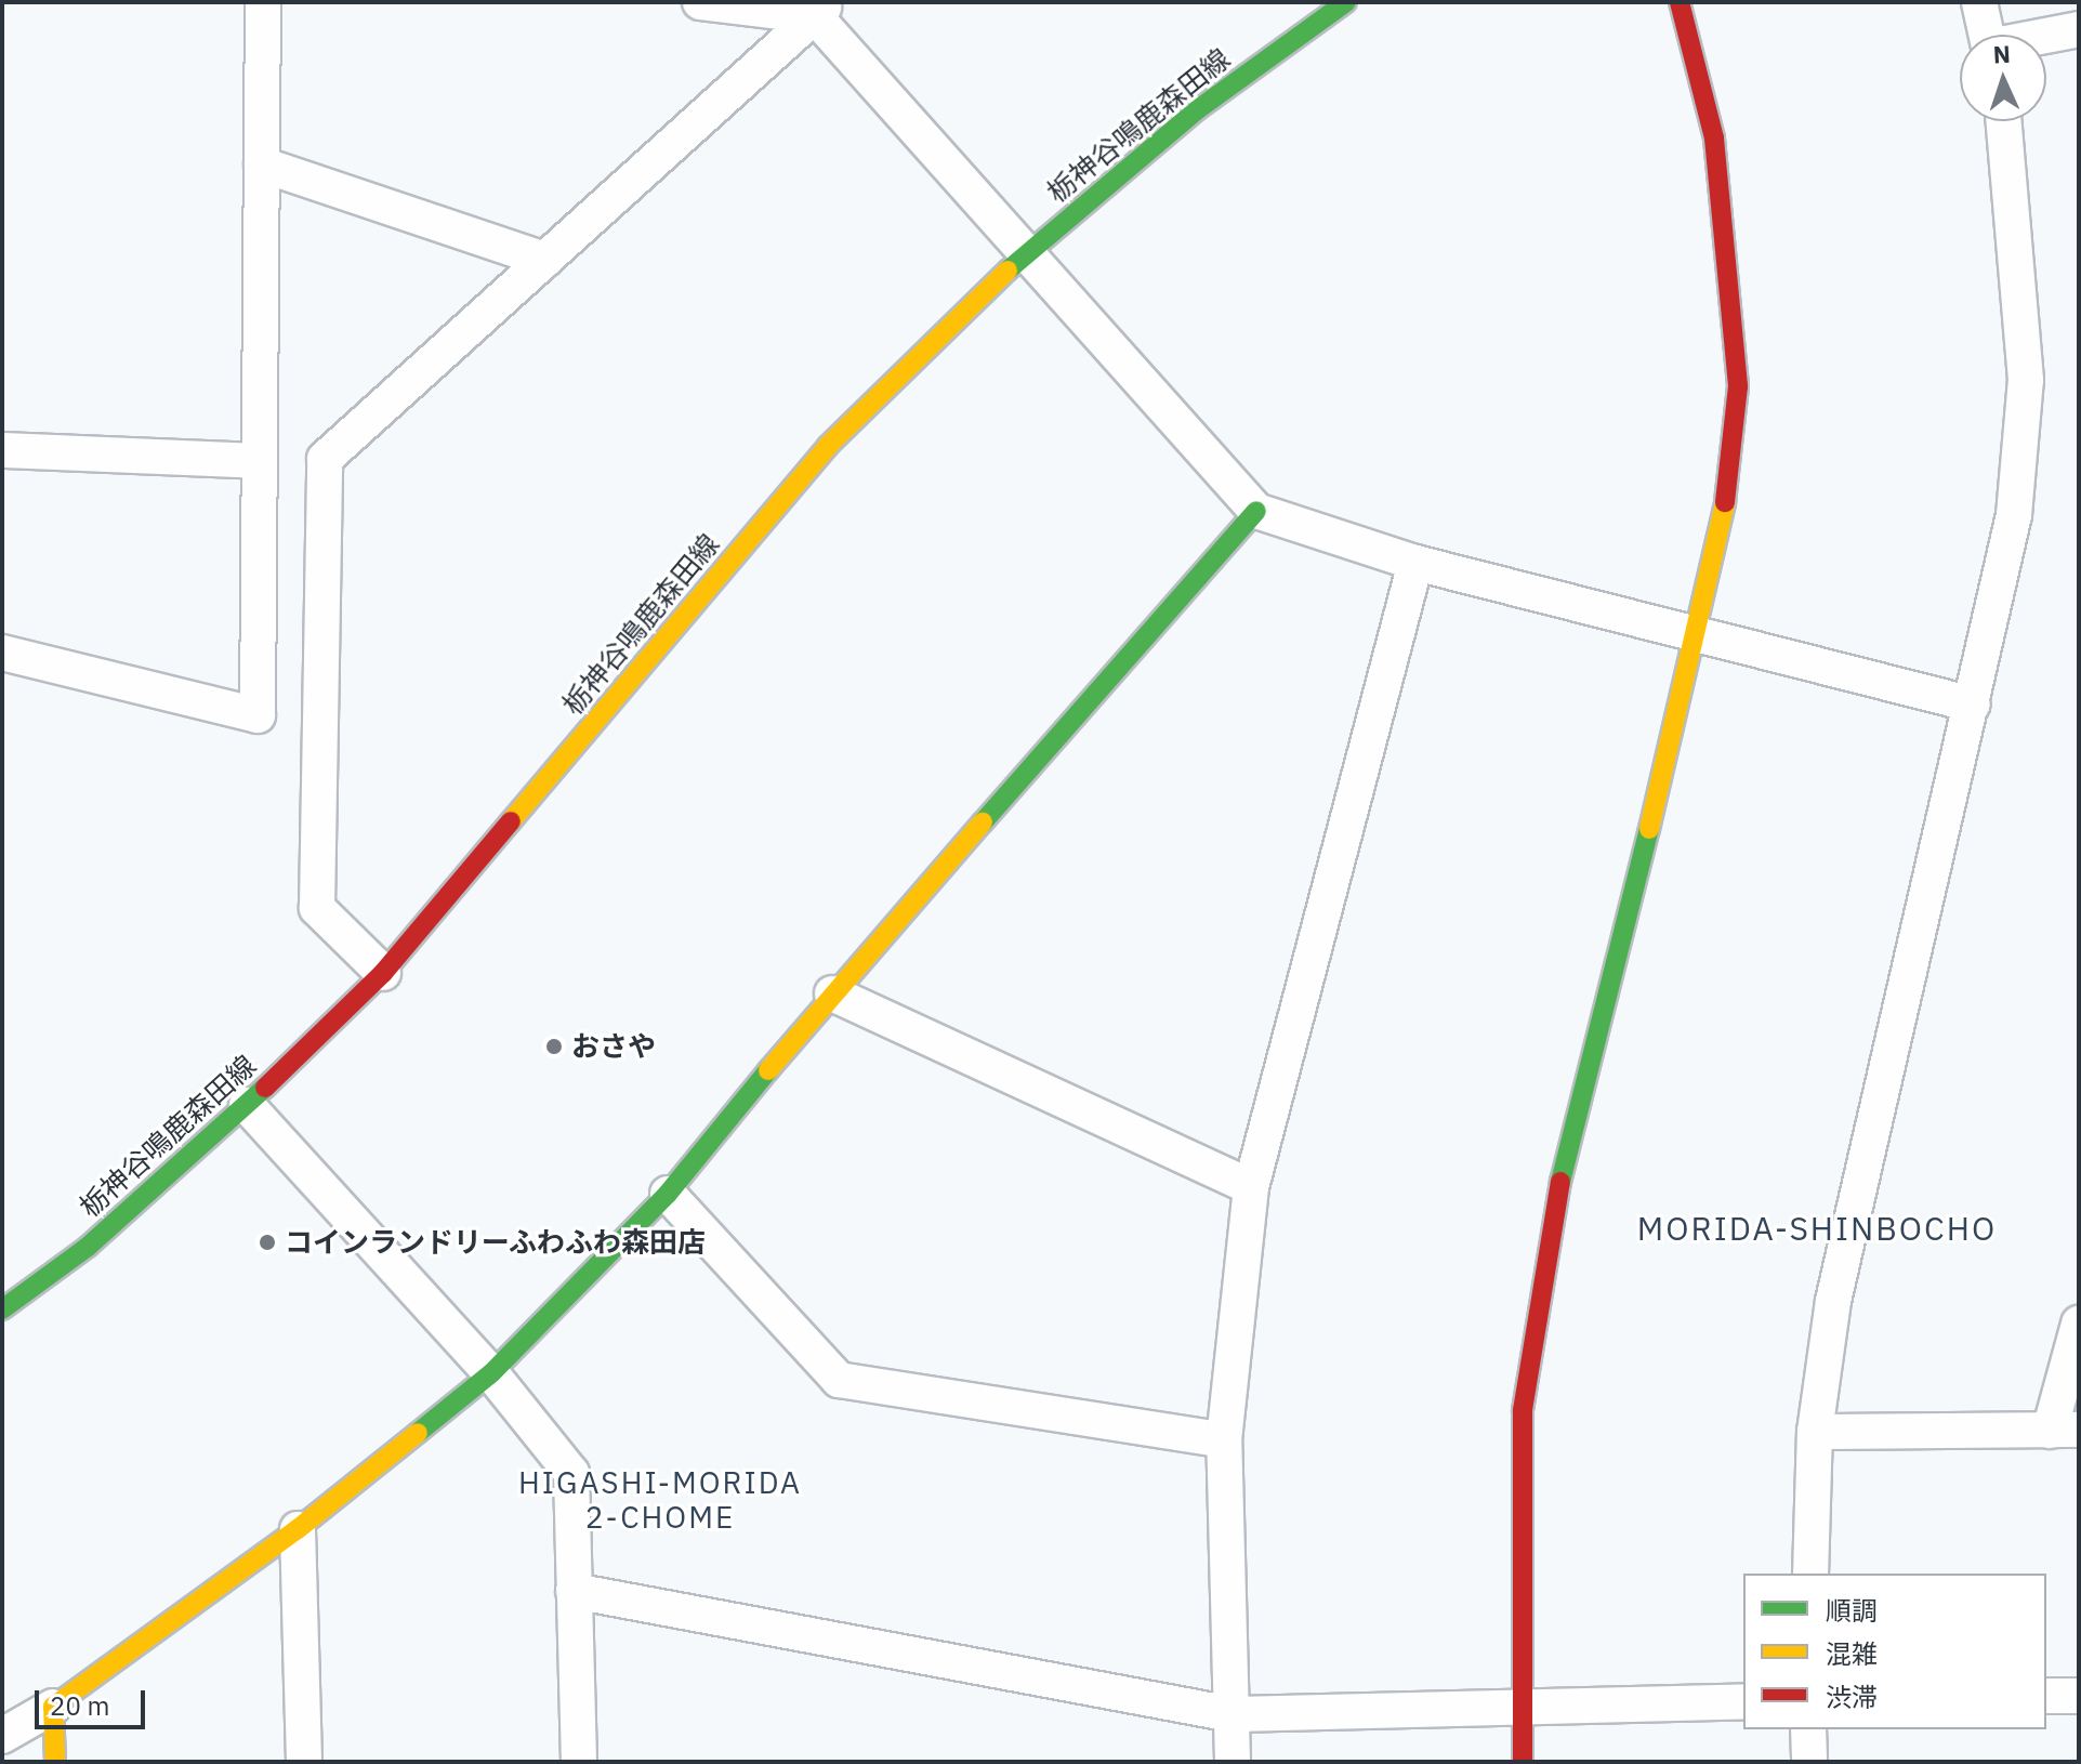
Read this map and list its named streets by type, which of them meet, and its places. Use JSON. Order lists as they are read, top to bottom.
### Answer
{
  "streets": {
    "street": ["栃神谷鳴鹿森田線"]
  },
  "districts": ["MORIDA-SHINBOCHO", "HIGASHI-MORIDA 2-CHOME"],
  "places": ["おさや", "コインランドリーふわふわ森田店"],
  "legend": ["順調", "混雑", "渋滞"],
  "scale_bar": "20 m",
  "north": "top"
}
